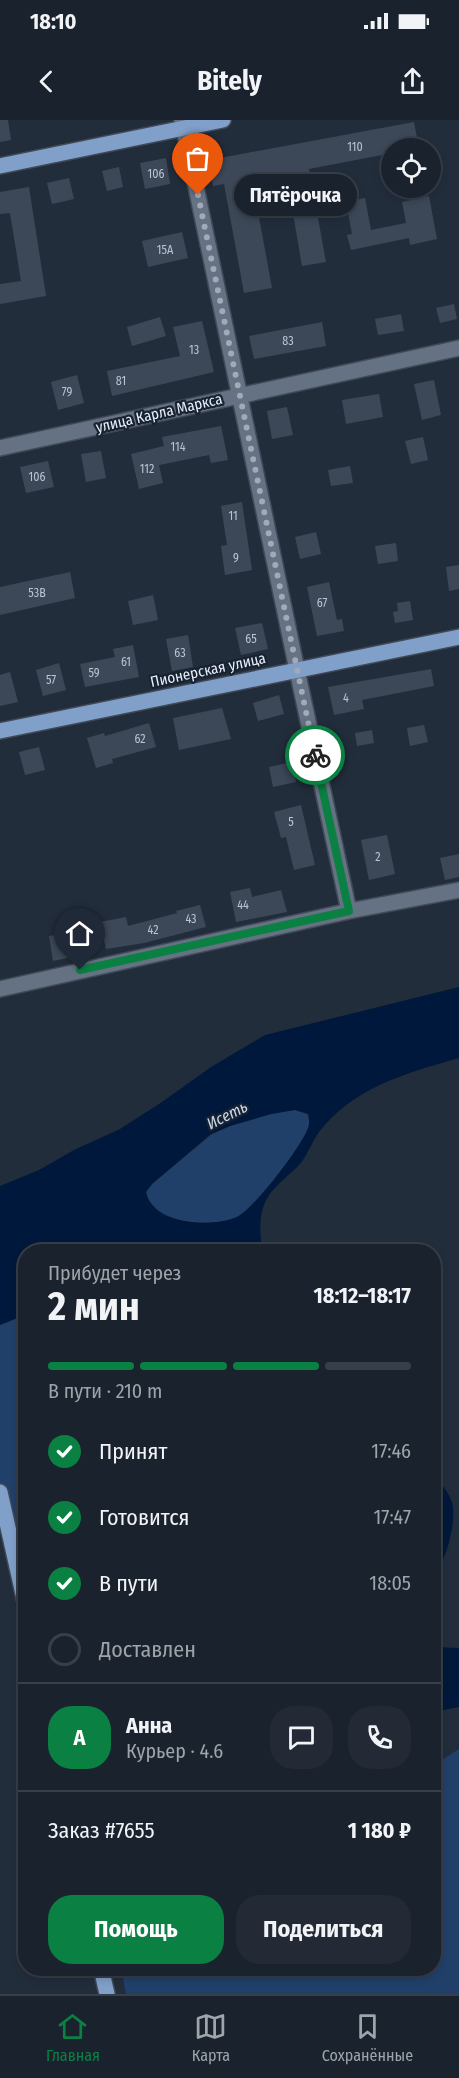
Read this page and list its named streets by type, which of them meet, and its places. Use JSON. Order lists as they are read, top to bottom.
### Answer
{
  "streets": {
    "main road": ["Пионерская улица"],
    "street": ["улица Карла Маркса"]
  },
  "water": ["Исеть"],
  "places": ["Пятёрочка"],
  "house_numbers": [
    "110",
    "106",
    "15А",
    "83",
    "13",
    "81",
    "79",
    "114",
    "112",
    "106",
    "11",
    "9",
    "53В",
    "67",
    "65",
    "63",
    "61",
    "59",
    "57",
    "4",
    "62",
    "5",
    "2",
    "44",
    "43",
    "42"
  ],
  "page": {
    "status": "18:10",
    "header": "Bitely",
    "bubble": "Пятёрочка",
    "heading": ["2 мин", "Прибудет через", "18:12–18:17"],
    "panel": [
      "Анна",
      "Курьер · 4.6",
      "Заказ #7655",
      "1 180 ₽"
    ],
    "bar": "В пути · 210 m",
    "list": [
      ["Принят", "17:46"],
      ["Готовится", "17:47"],
      ["В пути", "18:05"],
      "Доставлен"
    ],
    "round": "А",
    "buttons": ["Помощь", "Поделиться"],
    "tabs": ["Главная", "Карта", "Сохранённые"]
  }
}
